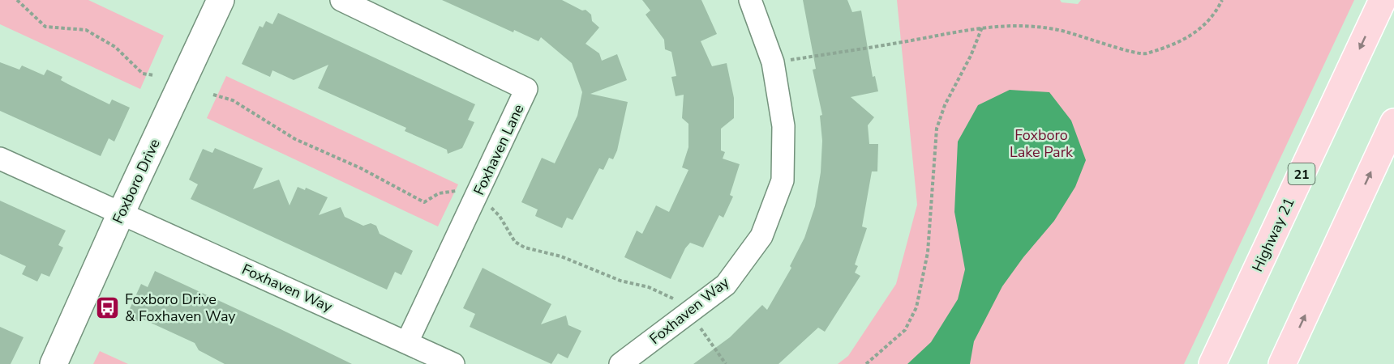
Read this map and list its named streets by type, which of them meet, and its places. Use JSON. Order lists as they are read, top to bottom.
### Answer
{
  "streets": {
    "main road": ["21", "Highway 21"],
    "street": ["Foxhaven Lane", "Foxboro Drive", "Foxhaven Way"]
  },
  "crossings": [
    ["Foxhaven Lane", "Foxhaven Way"],
    ["Foxboro Drive", "Foxhaven Way"]
  ],
  "parks": ["Foxboro Lake Park"],
  "places": {
    "bus stop": ["Foxboro Drive & Foxhaven Way"]
  }
}
